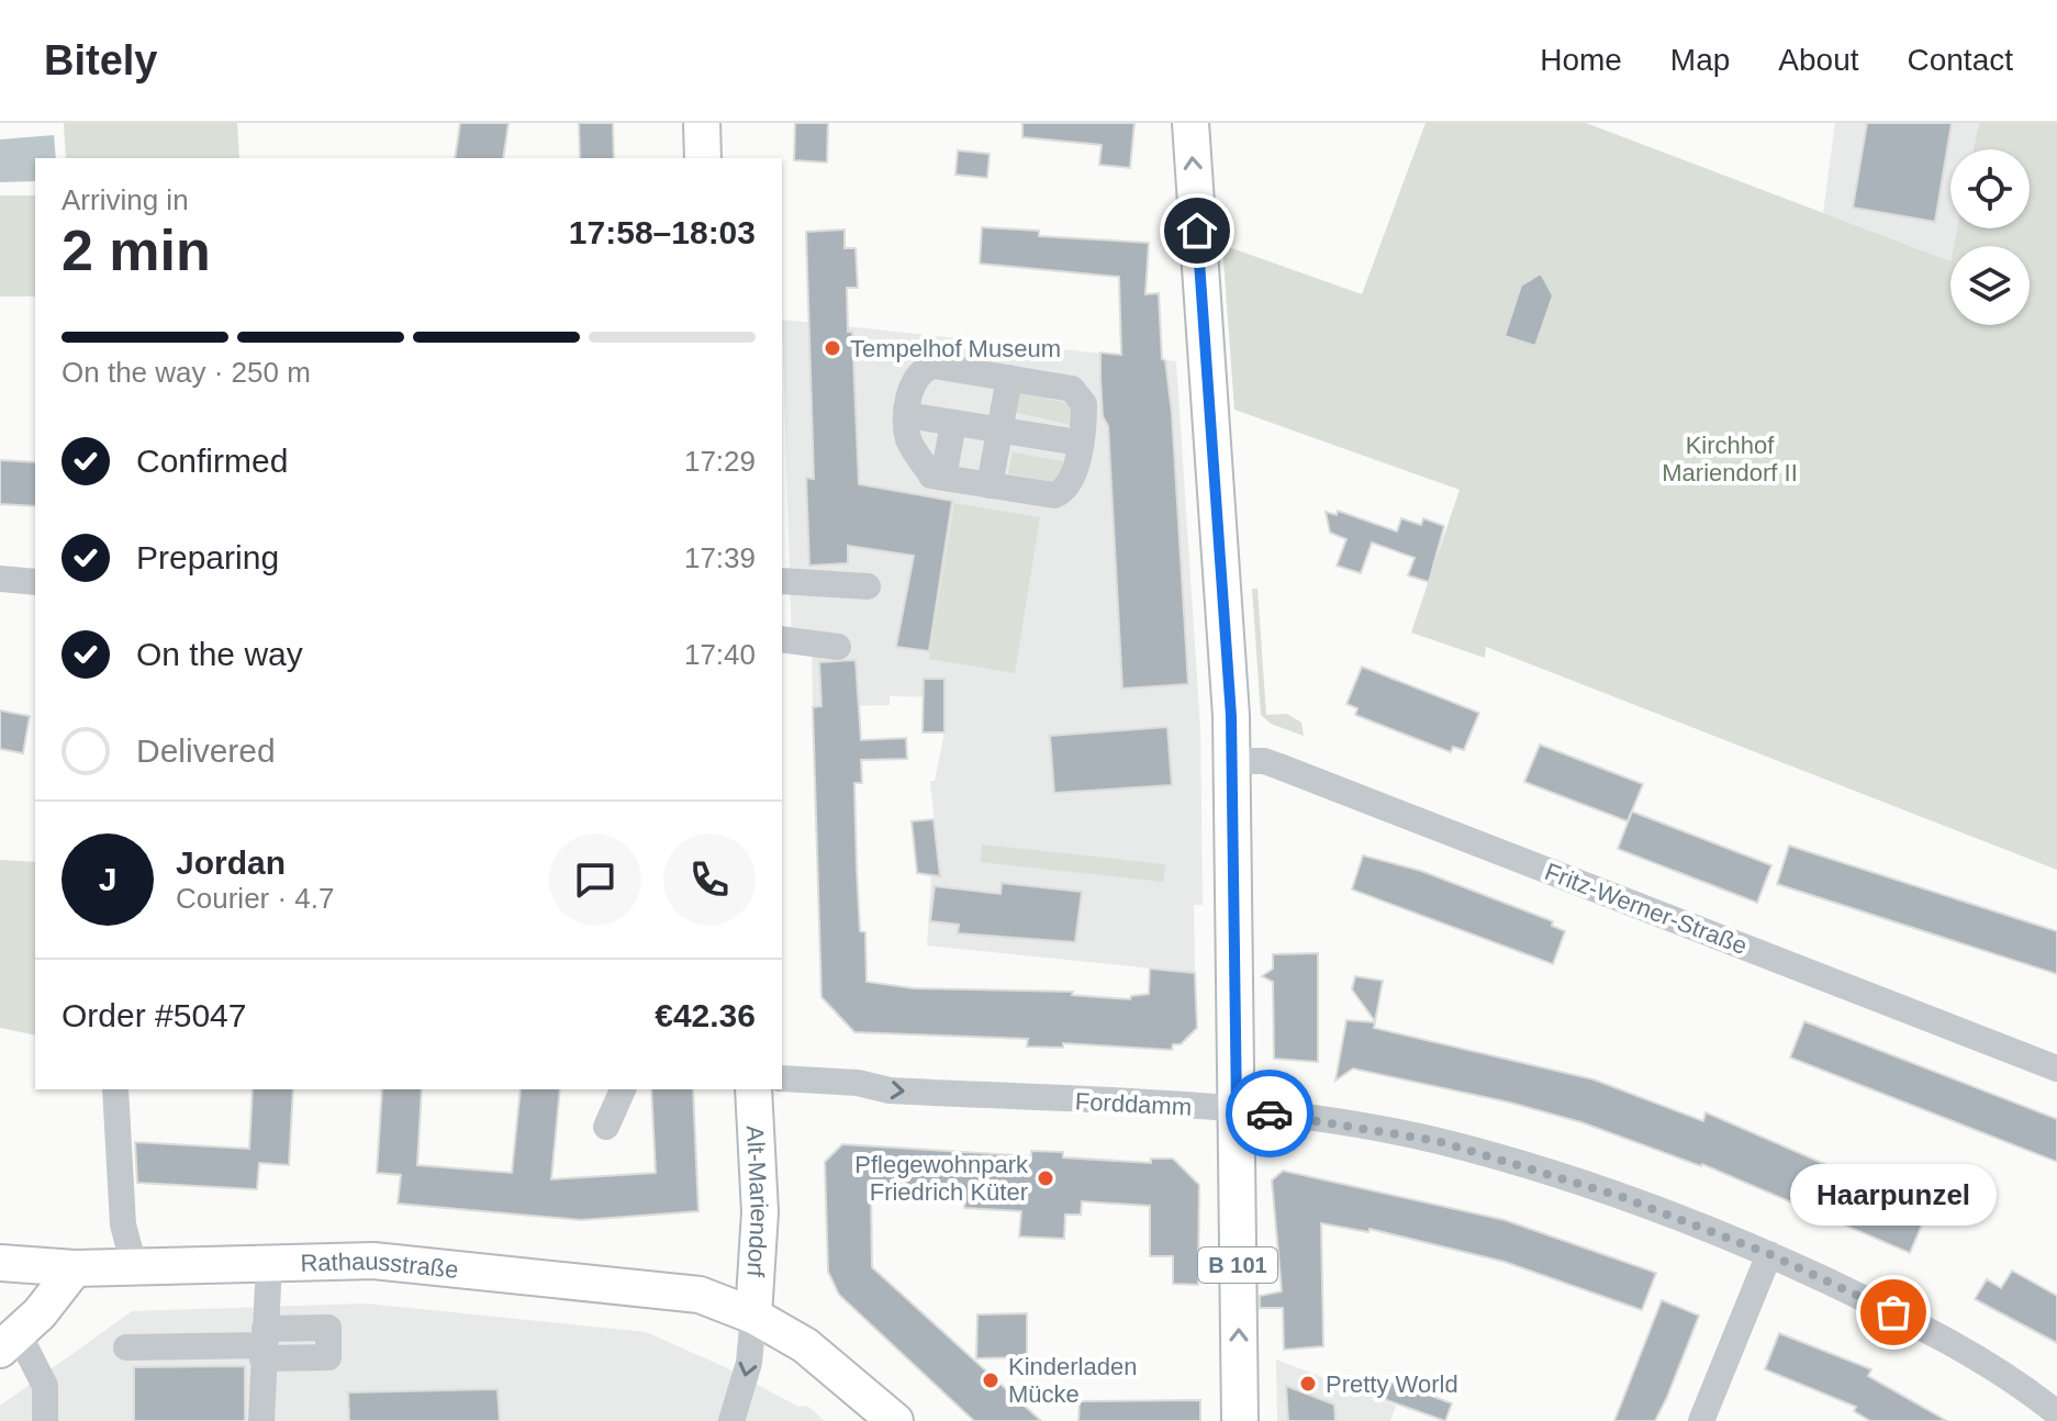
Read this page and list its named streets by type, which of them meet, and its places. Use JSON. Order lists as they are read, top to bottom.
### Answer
{
  "streets": {
    "main road": ["Alt-Mariendorf", "B 101", "Rathausstraße"],
    "street": ["Fritz-Werner-Straße", "Forddamm"]
  },
  "crossings": [
    ["Fritz-Werner-Straße", "B 101"],
    ["Forddamm", "B 101"],
    ["Alt-Mariendorf", "Rathausstraße"]
  ],
  "parks": ["Kirchhof Mariendorf II"],
  "places": [
    "Tempelhof Museum",
    "Pflegewohnpark Friedrich Küter",
    "Haarpunzel",
    "Kinderladen Mücke",
    "Pretty World"
  ],
  "page": {
    "header": "Bitely",
    "nav": [
      "Home",
      "Map",
      "About",
      "Contact"
    ],
    "heading": ["2 min", "Arriving in", "17:58–18:03"],
    "panel": [
      "Jordan",
      "Courier · 4.7",
      "Order #5047",
      "€42.36"
    ],
    "bar": "On the way · 250 m",
    "list": [
      ["Confirmed", "17:29"],
      ["Preparing", "17:39"],
      ["On the way", "17:40"],
      "Delivered"
    ],
    "round": "J",
    "bubble": "Haarpunzel"
  }
}
